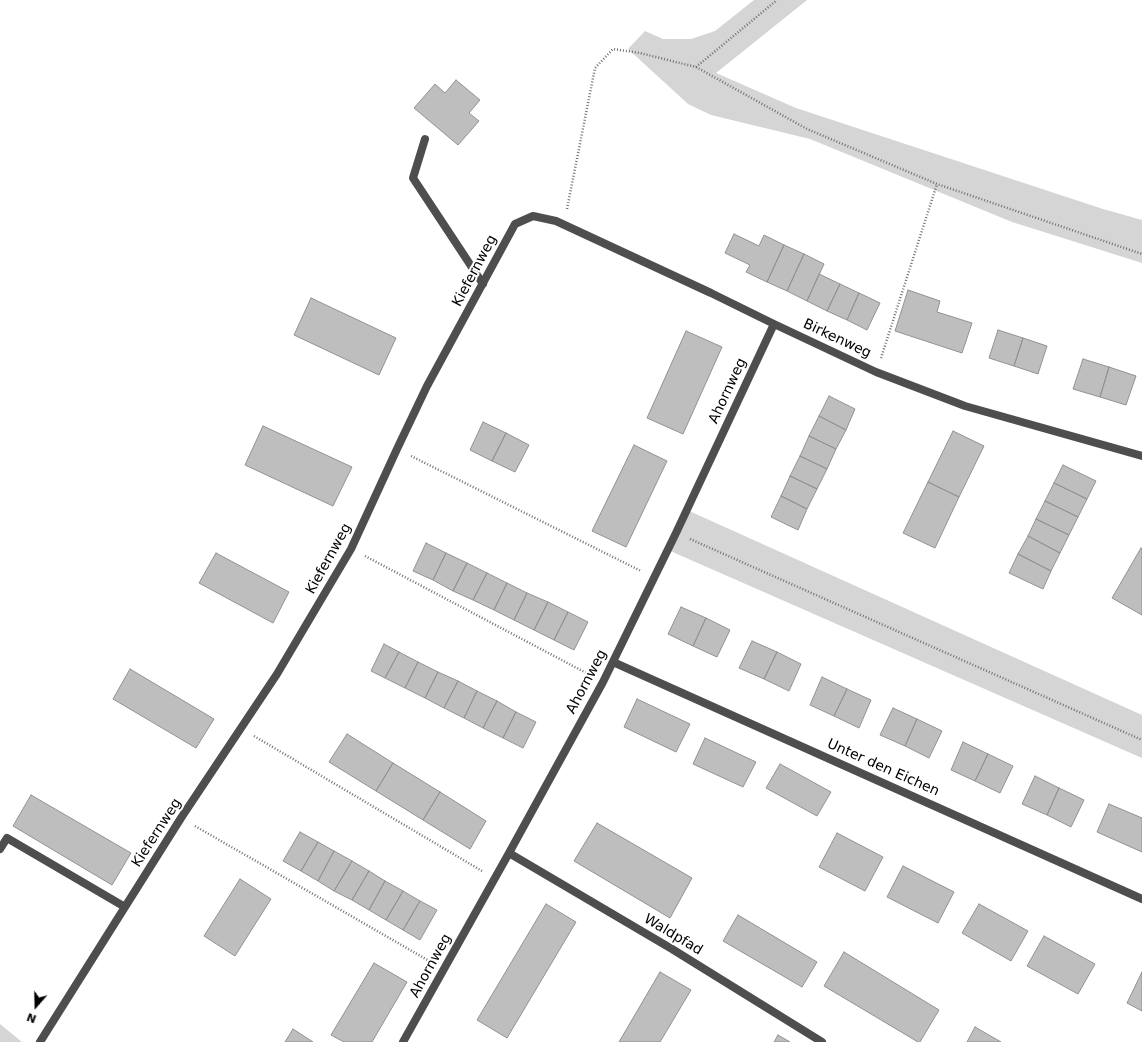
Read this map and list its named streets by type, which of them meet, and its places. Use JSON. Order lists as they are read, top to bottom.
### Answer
{
  "streets": {
    "street": [
      "Kiefernweg",
      "Birkenweg",
      "Ahornweg",
      "Unter den Eichen",
      "Waldpfad"
    ]
  },
  "crossings": [
    ["Kiefernweg", "Birkenweg"],
    ["Birkenweg", "Ahornweg"],
    ["Ahornweg", "Unter den Eichen"],
    ["Ahornweg", "Waldpfad"]
  ],
  "north": "bottom"
}
